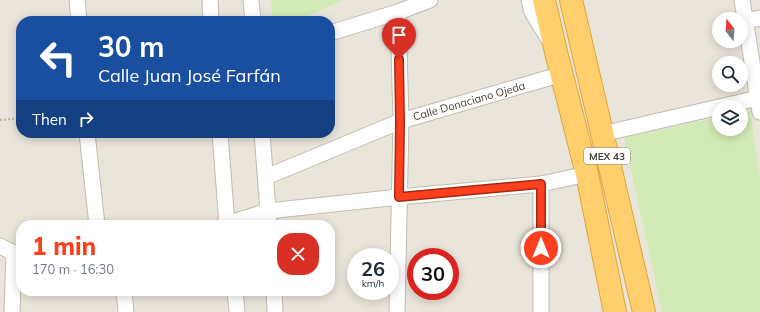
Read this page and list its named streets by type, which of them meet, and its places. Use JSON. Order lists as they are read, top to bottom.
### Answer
{
  "streets": {
    "highway": ["MEX 43"],
    "street": ["Calle Donaciano Ojeda"]
  },
  "crossings": [
    ["Calle Donaciano Ojeda", "MEX 43"]
  ],
  "north": "top",
  "page": {
    "turn": ["30 m", "Calle Juan José Farfán"],
    "then": "Then",
    "heading": ["1 min", "170 m · 16:30"],
    "speed": "26 km/h",
    "limit": "30"
  }
}
